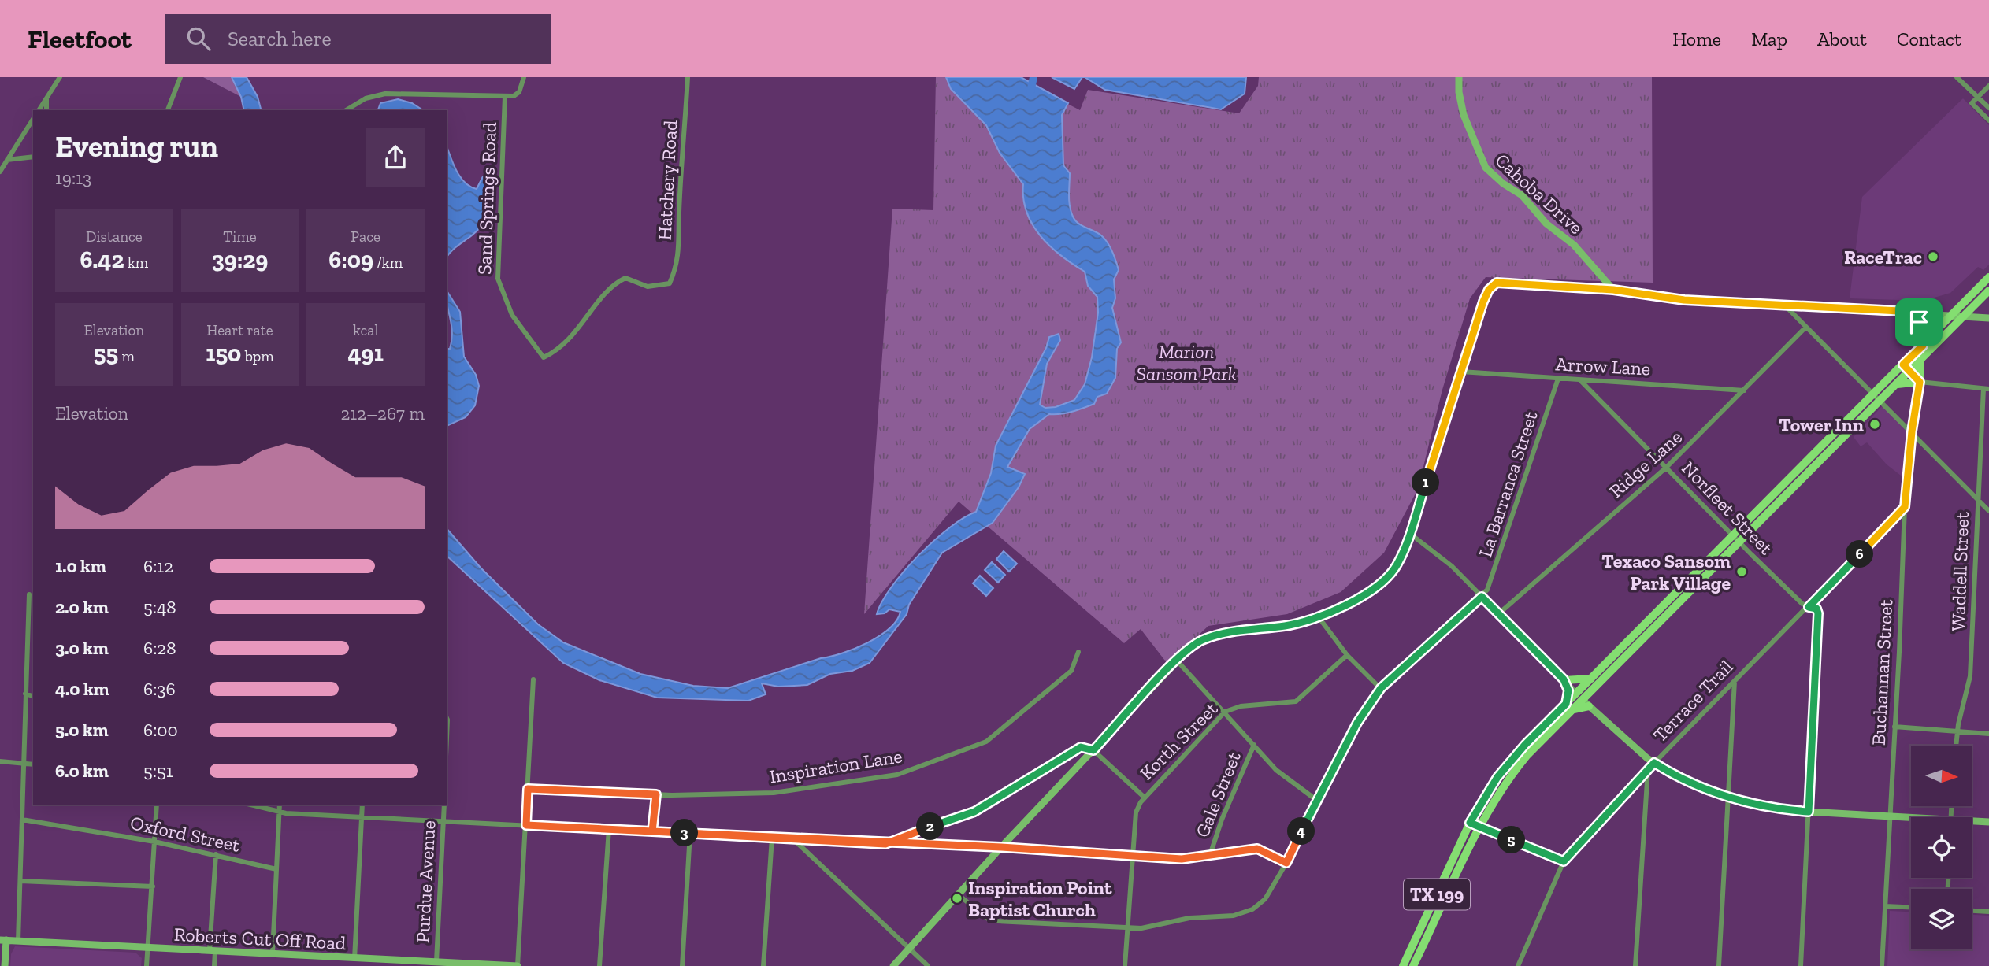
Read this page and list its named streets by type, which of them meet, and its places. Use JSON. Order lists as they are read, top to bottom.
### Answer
{
  "streets": {
    "main road": ["TX 199"],
    "street": [
      "Hatchery Road",
      "Cahoba Drive",
      "Sand Springs Road",
      "Arrow Lane",
      "Ridge Lane",
      "La Barranca Street",
      "Norfleet Street",
      "Waddell Street",
      "Buchannan Street",
      "Terrace Trail",
      "Korth Street",
      "Inspiration Lane",
      "Gale Street",
      "Oxford Street",
      "Purdue Avenue",
      "Roberts Cut Off Road"
    ]
  },
  "crossings": [
    ["Hatchery Road", "Sand Springs Road"],
    ["Arrow Lane", "Ridge Lane"],
    ["Arrow Lane", "La Barranca Street"],
    ["Arrow Lane", "Norfleet Street"],
    ["Ridge Lane", "Norfleet Street"],
    ["Norfleet Street", "Terrace Trail"],
    ["Norfleet Street", "TX 199"],
    ["Buchannan Street", "Terrace Trail"],
    ["Purdue Avenue", "Roberts Cut Off Road"]
  ],
  "parks": ["Marion Sansom Park"],
  "places": [
    "RaceTrac",
    "Tower Inn",
    "Texaco Sansom Park Village",
    "Inspiration Point Baptist Church"
  ],
  "north": "right",
  "page": {
    "header": "Fleetfoot",
    "search": "Search here",
    "nav": [
      "Home",
      "Map",
      "About",
      "Contact"
    ],
    "heading": ["Evening run", "19:13"],
    "stats": [
      ["Distance", "6.42 km"],
      ["Time", "39:29"],
      ["Pace", "6:09 /km"],
      ["Elevation", "55 m"],
      ["Heart rate", "150 bpm"],
      ["kcal", "491"]
    ],
    "chart": ["Elevation", "212–267 m"],
    "pins": [
      "1",
      "6",
      "2",
      "4",
      "3",
      "5"
    ],
    "list": [
      {
        "name": "1.0 km",
        "note": "6:12"
      },
      {
        "name": "2.0 km",
        "note": "5:48"
      },
      {
        "name": "3.0 km",
        "note": "6:28"
      },
      {
        "name": "4.0 km",
        "note": "6:36"
      },
      {
        "name": "5.0 km",
        "note": "6:00"
      },
      {
        "name": "6.0 km",
        "note": "5:51"
      }
    ]
  }
}
